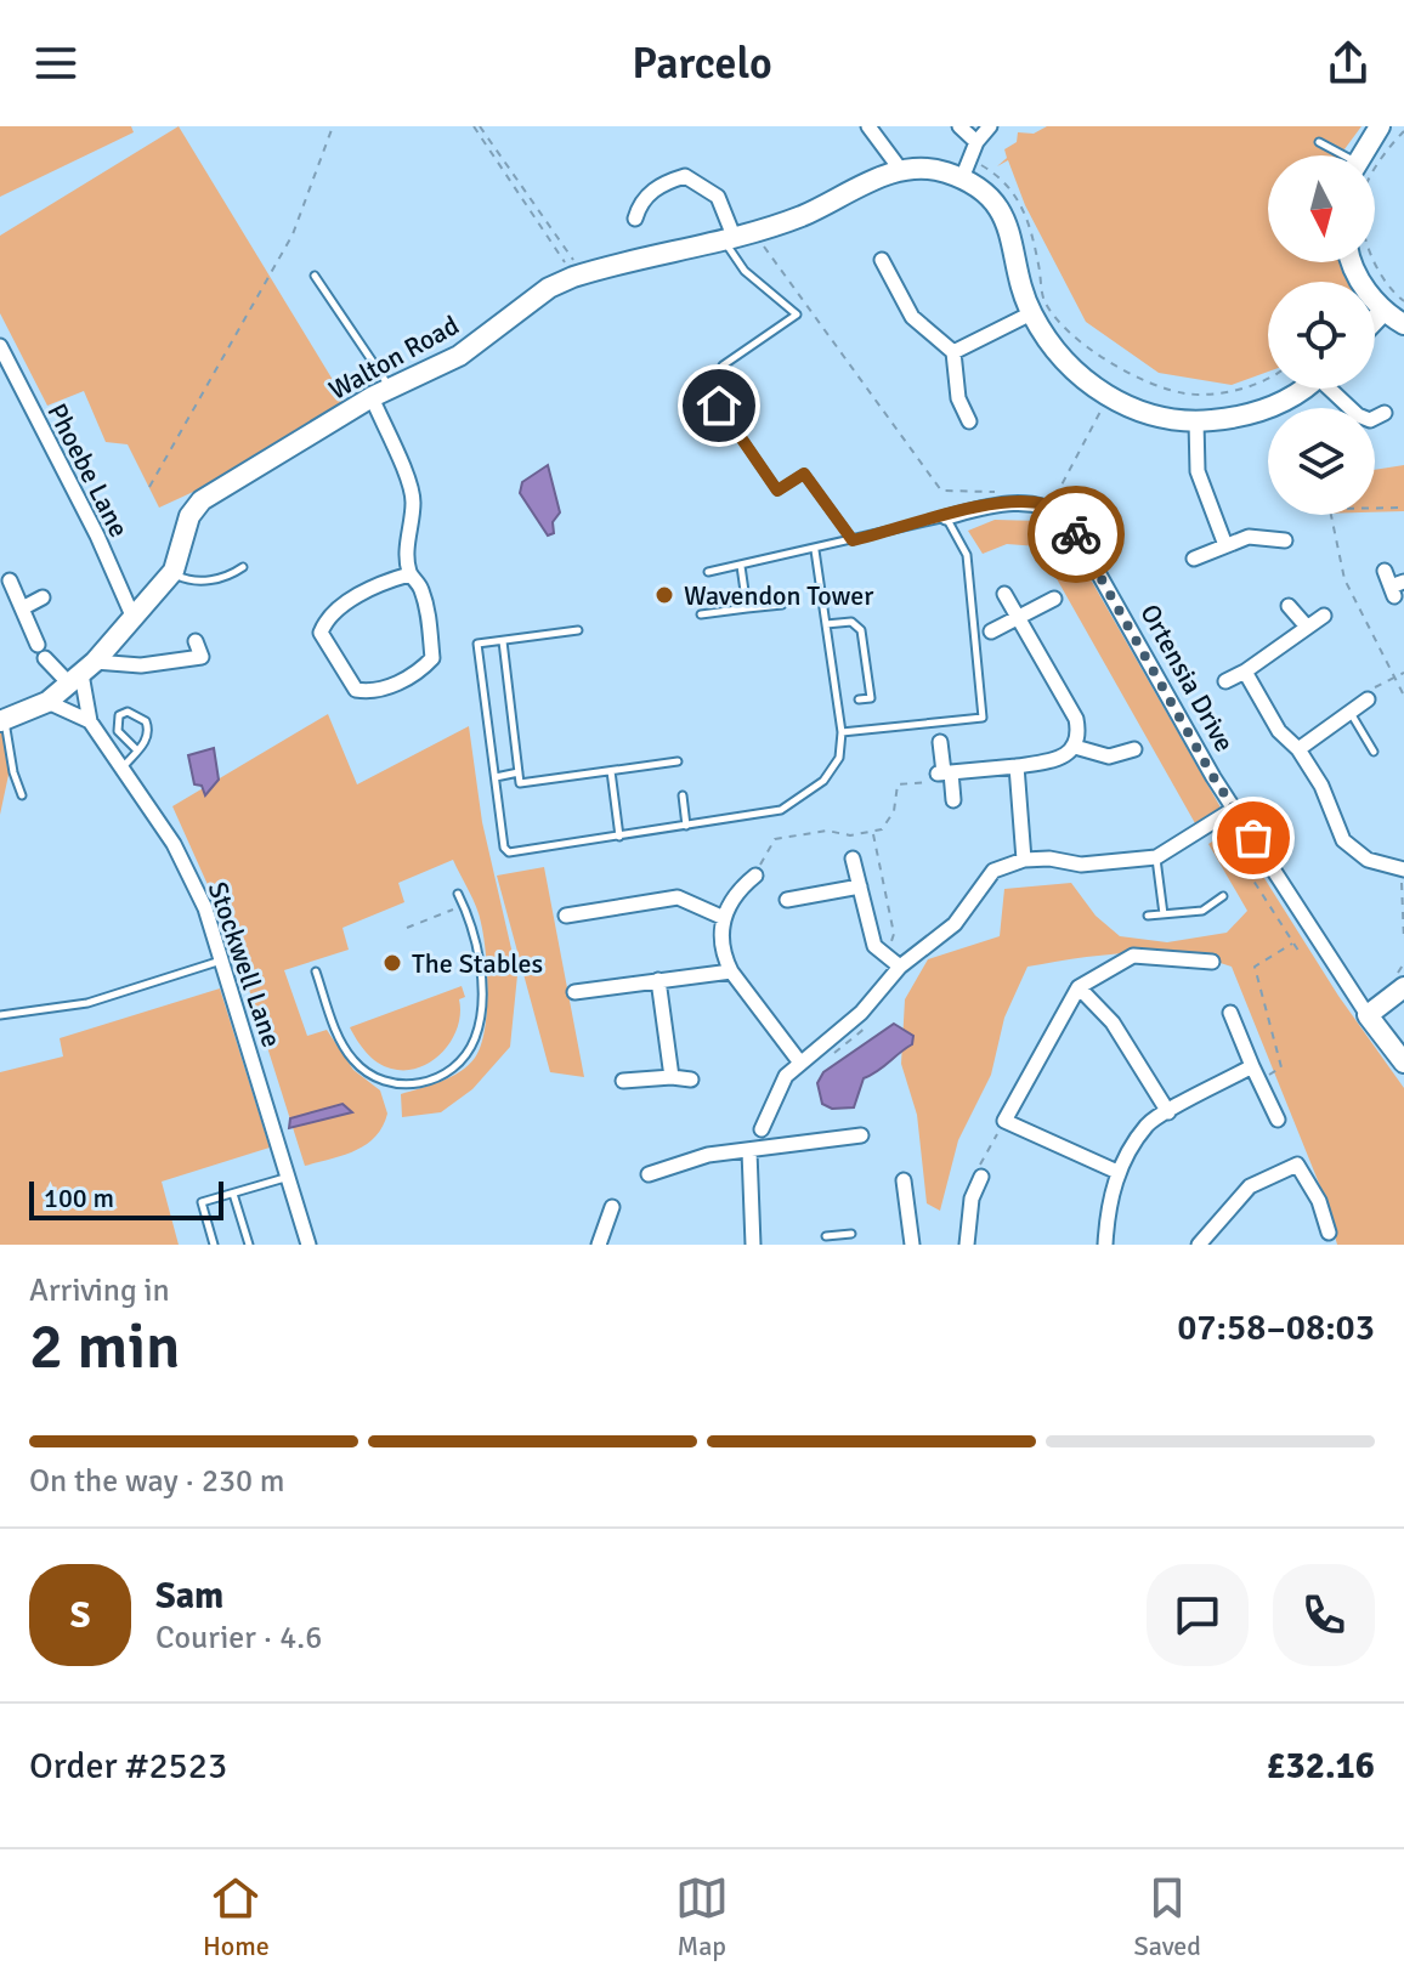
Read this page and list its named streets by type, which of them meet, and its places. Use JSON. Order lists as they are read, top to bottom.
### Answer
{
  "streets": {
    "street": [
      "Walton Road",
      "Phoebe Lane",
      "Ortensia Drive",
      "Stockwell Lane"
    ]
  },
  "crossings": [
    ["Walton Road", "Phoebe Lane"],
    ["Walton Road", "Stockwell Lane"]
  ],
  "places": ["Wavendon Tower", "The Stables"],
  "scale_bar": "100 m",
  "north": "bottom",
  "page": {
    "header": "Parcelo",
    "scale": "100 m",
    "heading": ["2 min", "Arriving in", "07:58–08:03"],
    "panel": [
      "Sam",
      "Courier · 4.6",
      "Order #2523",
      "£32.16"
    ],
    "bar": "On the way · 230 m",
    "round": "S",
    "tabs": ["Home", "Map", "Saved"]
  }
}
